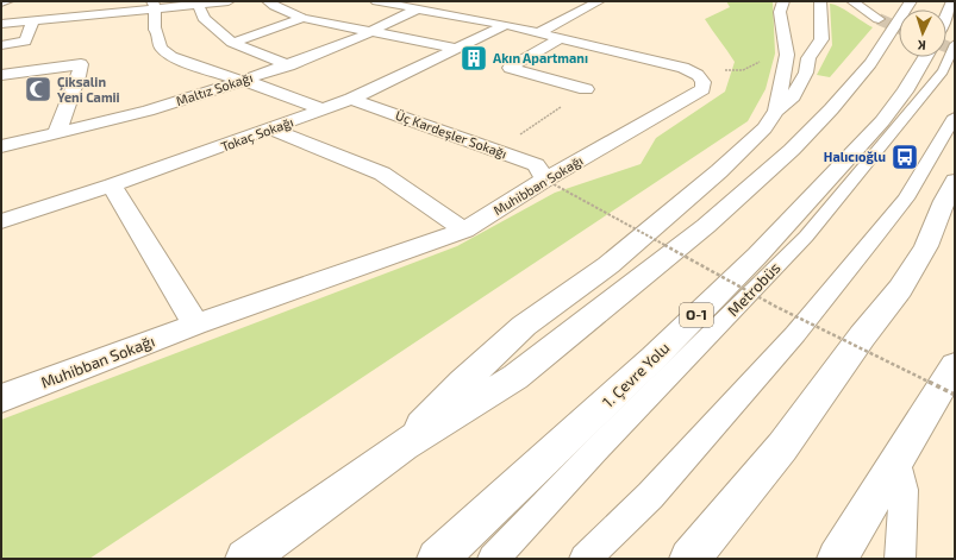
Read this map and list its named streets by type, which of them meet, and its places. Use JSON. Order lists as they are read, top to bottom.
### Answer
{
  "streets": {
    "main road": [
      "Maltız Sokağı",
      "Tokaç Sokağı",
      "Üç Kardeşler Sokağı",
      "Muhibban Sokağı",
      "O-1",
      "1. Çevre Yolu"
    ],
    "lane": ["Metrobüs"]
  },
  "crossings": [
    ["Tokaç Sokağı", "Üç Kardeşler Sokağı"],
    ["Üç Kardeşler Sokağı", "Muhibban Sokağı"]
  ],
  "places": {
    "building": ["Akın Apartmanı"],
    "mosque": ["Çiksalin Yeni Camii"],
    "bus stop": ["Halıcıoğlu"]
  },
  "north": "bottom"
}
